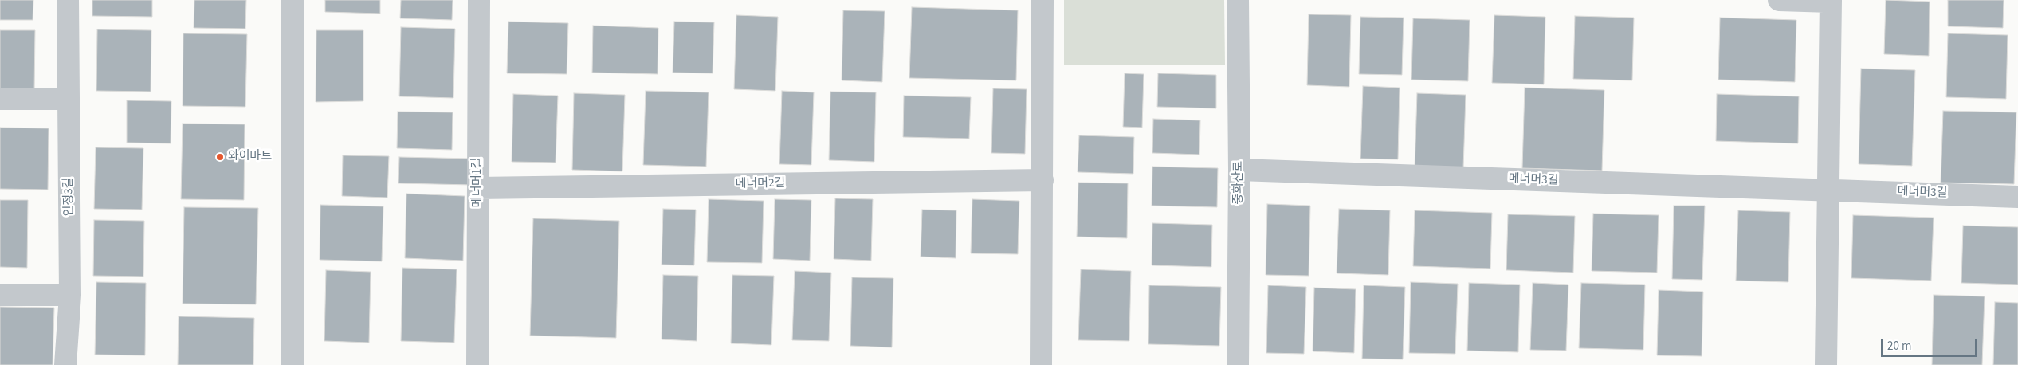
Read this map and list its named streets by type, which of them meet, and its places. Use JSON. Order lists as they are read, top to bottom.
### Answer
{
  "streets": {
    "street": [
      "메너머3길",
      "메너머1길",
      "중화산로",
      "메너머2길",
      "인정3길"
    ]
  },
  "crossings": [
    ["메너머3길", "중화산로"],
    ["메너머1길", "메너머2길"]
  ],
  "places": ["와이마트"],
  "scale_bar": "20 m"
}
